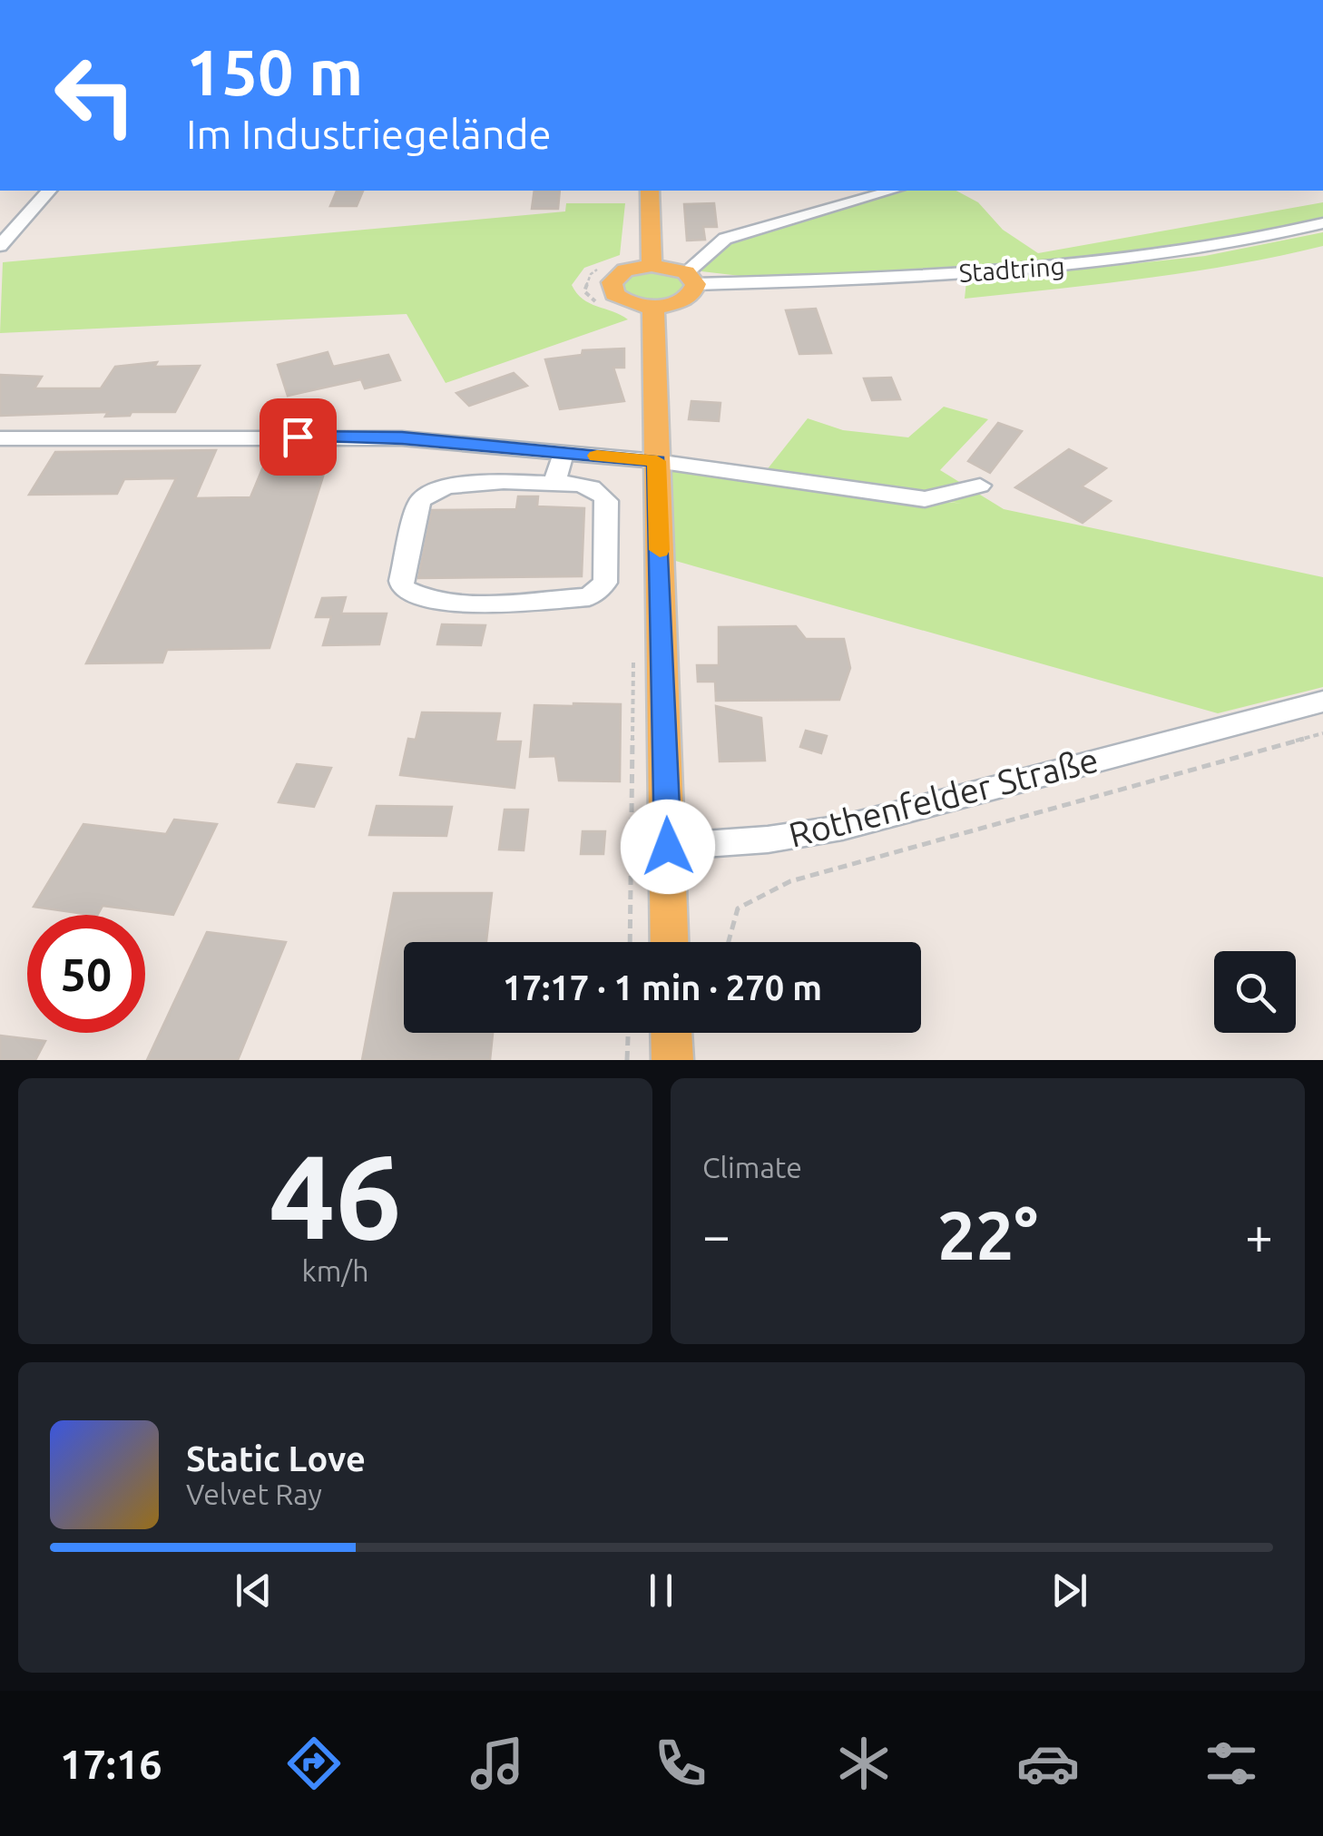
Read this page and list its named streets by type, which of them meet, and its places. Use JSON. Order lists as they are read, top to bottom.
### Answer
{
  "streets": {
    "street": ["Stadtring", "Rothenfelder Straße"]
  },
  "page": {
    "turn": ["150 m", "Im Industriegelände"],
    "limit": "50",
    "trip": "17:17 · 1 min · 270 m",
    "tile": [
      ["46", "km/h"],
      "Climate"
    ],
    "heat": ["−", "22°", "+"],
    "song": ["Static Love", "Velvet Ray"],
    "tabs": "17:16"
  }
}
